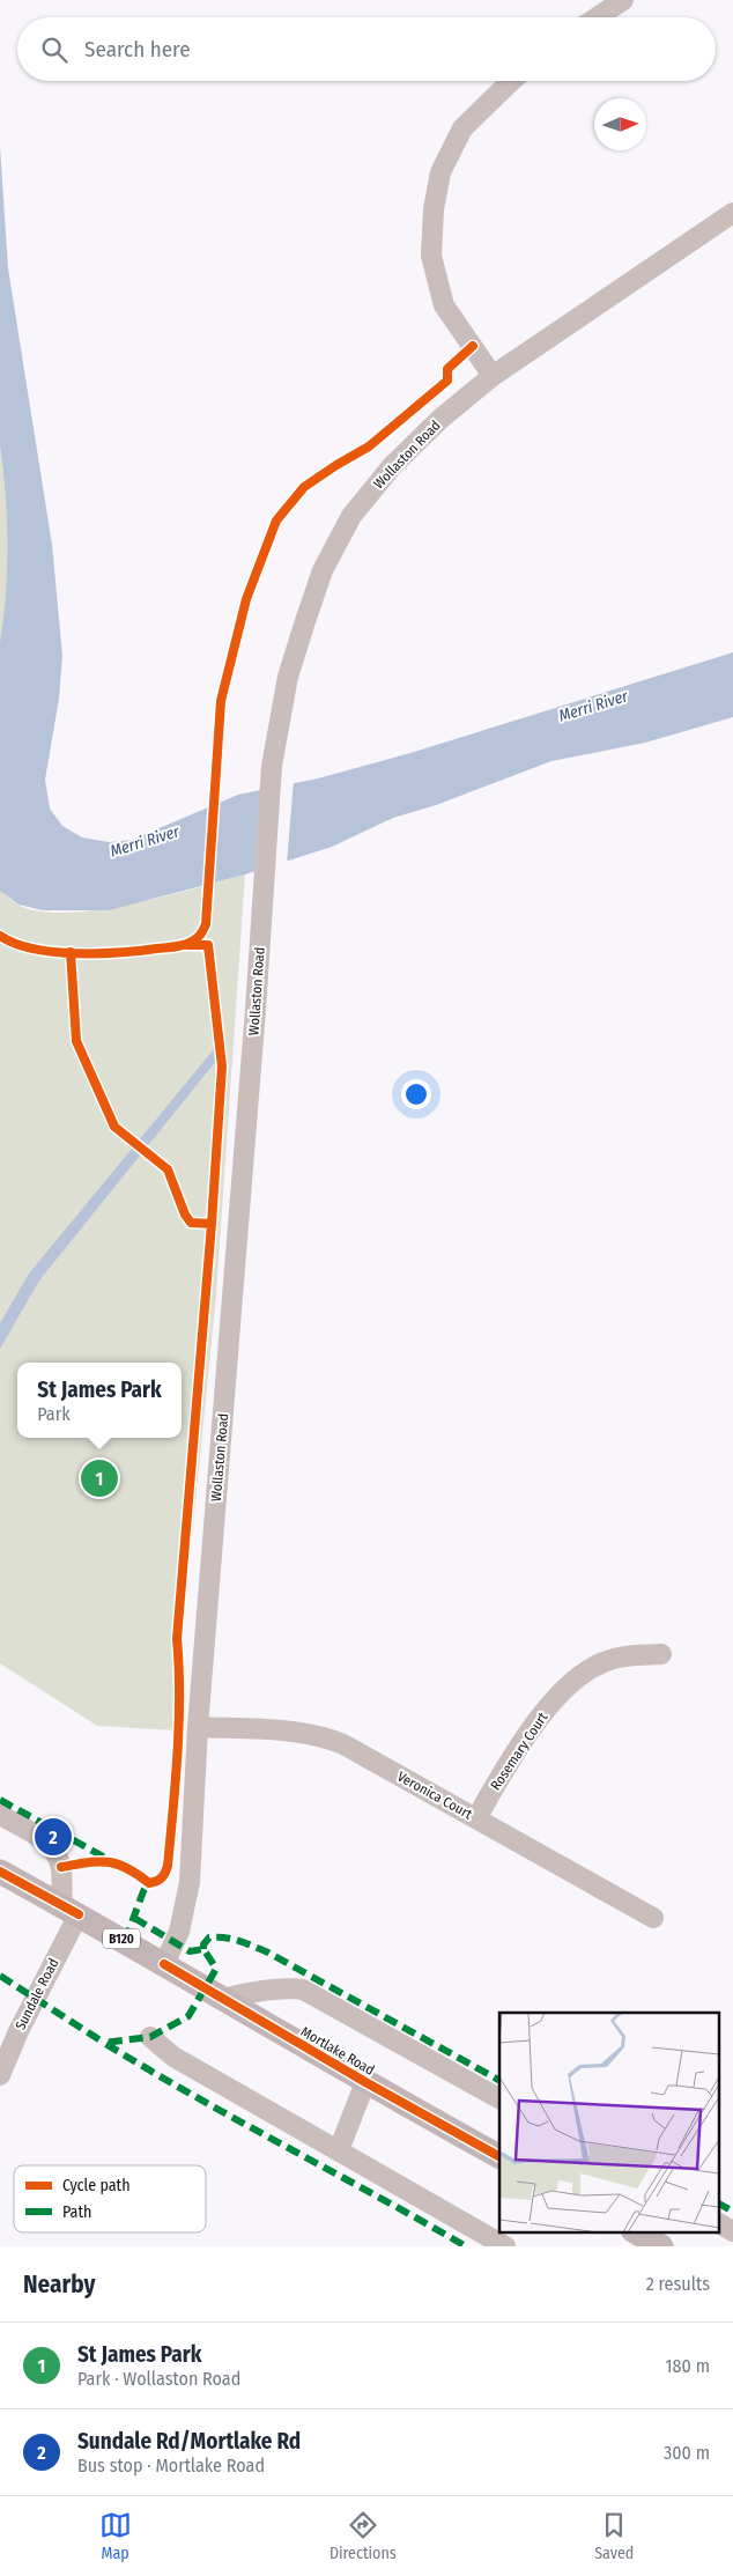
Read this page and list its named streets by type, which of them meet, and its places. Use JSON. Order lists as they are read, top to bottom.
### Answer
{
  "streets": {
    "main road": ["B120", "Mortlake Road"],
    "street": [
      "Wollaston Road",
      "Rosemary Court",
      "Veronica Court",
      "Sundale Road"
    ]
  },
  "crossings": [
    ["Wollaston Road", "Veronica Court"],
    ["Wollaston Road", "Mortlake Road"],
    ["Rosemary Court", "Veronica Court"],
    ["Sundale Road", "Mortlake Road"]
  ],
  "water": ["Merri River"],
  "legend": ["Cycle path", "Path"],
  "north": "right",
  "page": {
    "search": "Search here",
    "popup": ["St James Park", "Park"],
    "pins": ["1", "2"],
    "heading": ["Nearby", "2 results"],
    "list": [
      {
        "mark": "1",
        "name": "St James Park",
        "note": "Park · Wollaston Road",
        "value": "180 m"
      },
      {
        "mark": "2",
        "name": "Sundale Rd/Mortlake Rd",
        "note": "Bus stop · Mortlake Road",
        "value": "300 m"
      }
    ],
    "nav": ["Map", "Directions", "Saved"]
  }
}
